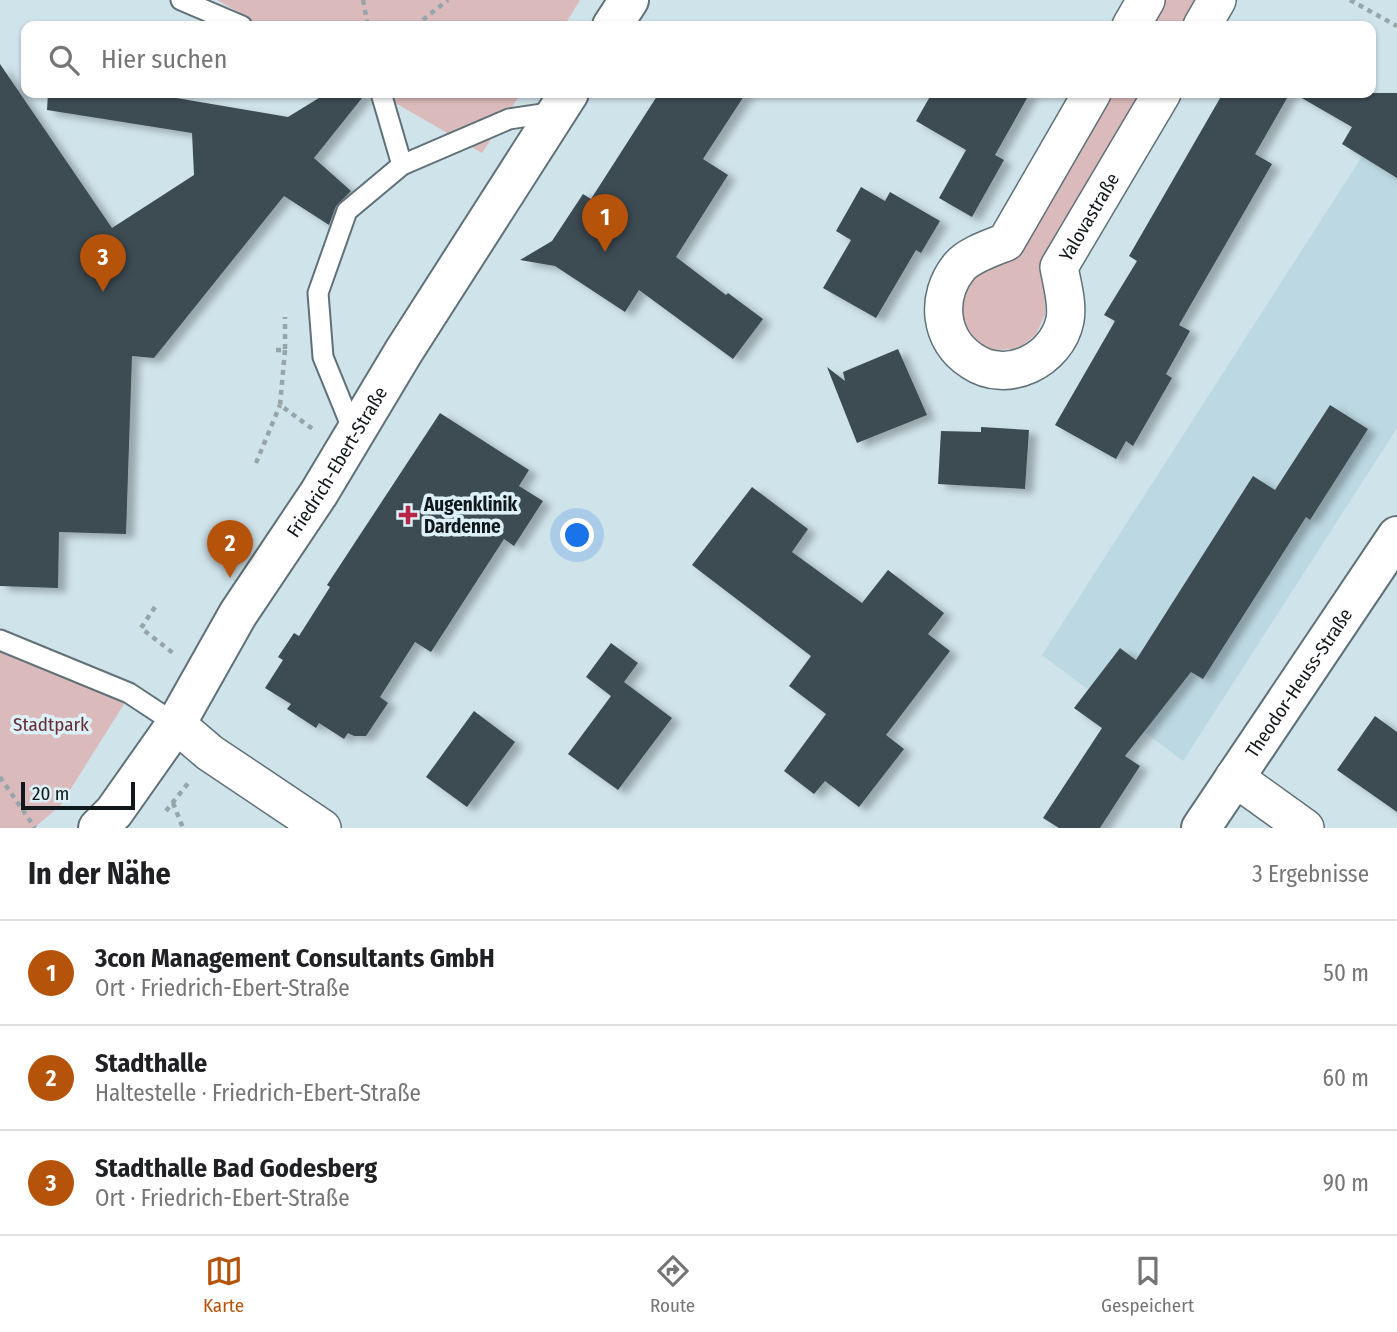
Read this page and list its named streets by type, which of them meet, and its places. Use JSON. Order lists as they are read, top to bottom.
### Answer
{
  "streets": {
    "street": ["Yalovastraße", "Friedrich-Ebert-Straße", "Theodor-Heuss-Straße"]
  },
  "parks": ["Stadtpark"],
  "places": {
    "health": ["Augenklinik Dardenne"]
  },
  "scale_bar": "20 m",
  "page": {
    "search": "Hier suchen",
    "pins": ["1", "3", "2"],
    "scale": "20 m",
    "heading": ["In der Nähe", "3 Ergebnisse"],
    "list": [
      {
        "mark": "1",
        "name": "3con Management Consultants GmbH",
        "note": "Ort · Friedrich-Ebert-Straße",
        "value": "50 m"
      },
      {
        "mark": "2",
        "name": "Stadthalle",
        "note": "Haltestelle · Friedrich-Ebert-Straße",
        "value": "60 m"
      },
      {
        "mark": "3",
        "name": "Stadthalle Bad Godesberg",
        "note": "Ort · Friedrich-Ebert-Straße",
        "value": "90 m"
      }
    ],
    "nav": ["Karte", "Route", "Gespeichert"]
  }
}
